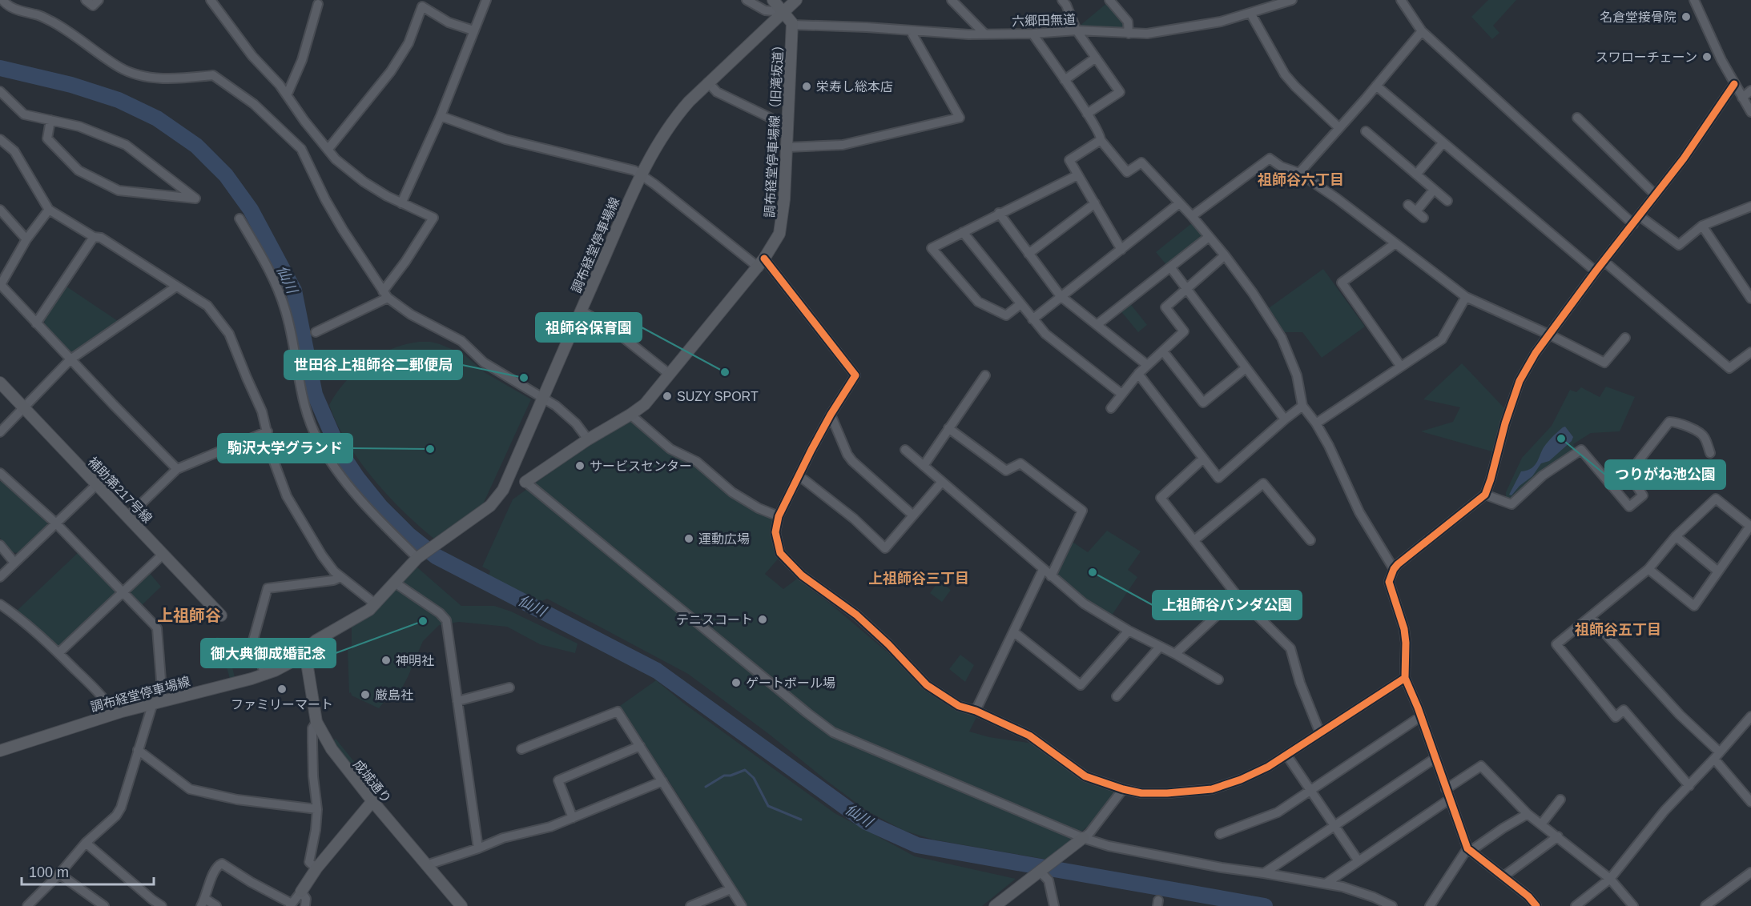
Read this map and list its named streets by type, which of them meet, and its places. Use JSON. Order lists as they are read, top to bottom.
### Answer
{
  "streets": {
    "main road": [
      "調布経堂停車場線（旧滝坂道）",
      "調布経堂停車場線",
      "補助第217号線",
      "成城通り"
    ],
    "street": ["六郷田無道"]
  },
  "crossings": [
    ["六郷田無道", "調布経堂停車場線（旧滝坂道）"],
    ["調布経堂停車場線（旧滝坂道）", "調布経堂停車場線"],
    ["調布経堂停車場線", "成城通り"]
  ],
  "districts": [
    "祖師谷六丁目",
    "上祖師谷三丁目",
    "上祖師谷",
    "祖師谷五丁目"
  ],
  "water": ["仙川"],
  "places": [
    "名倉堂接骨院",
    "スワローチェーン",
    "栄寿し総本店",
    "祖師谷保育園",
    "世田谷上祖師谷二郵便局",
    "SUZY SPORT",
    "つりがね池公園",
    "駒沢大学グランド",
    "サービスセンター",
    "運動広場",
    "上祖師谷パンダ公園",
    "テニスコート",
    "御大典御成婚記念",
    "神明社",
    "ゲートボール場",
    "ファミリーマート",
    "厳島社"
  ],
  "scale_bar": "100 m"
}
